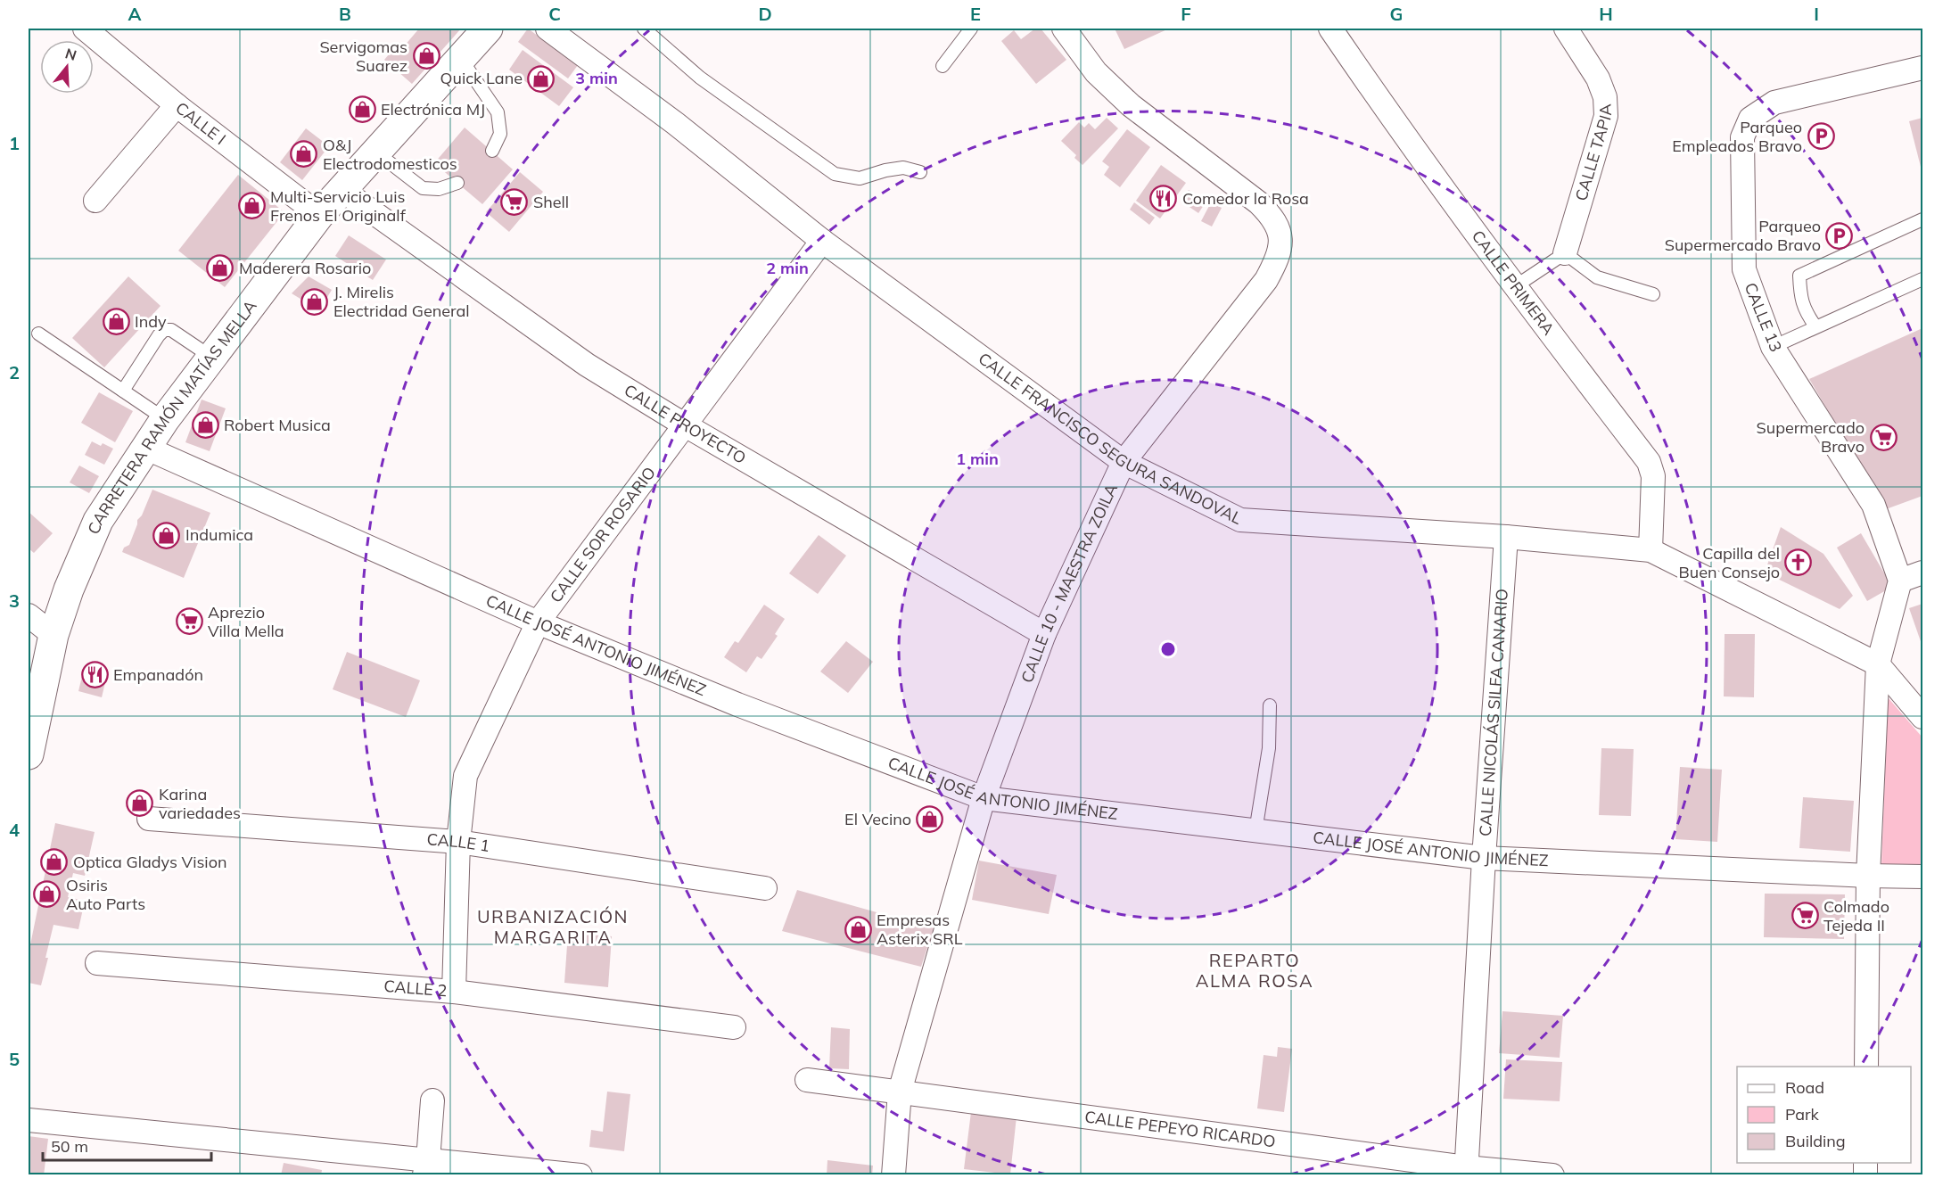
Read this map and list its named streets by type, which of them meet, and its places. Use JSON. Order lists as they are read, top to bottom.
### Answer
{
  "streets": {
    "main road": ["CARRETERA RAMÓN MATÍAS MELLA"],
    "street": [
      "CALLE I",
      "CALLE TAPIA",
      "CALLE PRIMERA",
      "CALLE 13",
      "CALLE PROYECTO",
      "CALLE FRANCISCO SEGURA SANDOVAL",
      "CALLE SOR ROSARIO",
      "CALLE 10 - MAESTRA ZOILA",
      "CALLE JOSÉ ANTONIO JIMÉNEZ",
      "CALLE NICOLÁS SILFA CANARIO",
      "CALLE 1",
      "CALLE 2",
      "CALLE PEPEYO RICARDO"
    ]
  },
  "crossings": [
    ["CALLE I", "CARRETERA RAMÓN MATÍAS MELLA"],
    ["CALLE PRIMERA", "CALLE FRANCISCO SEGURA SANDOVAL"],
    ["CARRETERA RAMÓN MATÍAS MELLA", "CALLE PROYECTO"],
    ["CARRETERA RAMÓN MATÍAS MELLA", "CALLE JOSÉ ANTONIO JIMÉNEZ"],
    ["CALLE PROYECTO", "CALLE SOR ROSARIO"],
    ["CALLE PROYECTO", "CALLE 10 - MAESTRA ZOILA"],
    ["CALLE FRANCISCO SEGURA SANDOVAL", "CALLE SOR ROSARIO"],
    ["CALLE FRANCISCO SEGURA SANDOVAL", "CALLE 10 - MAESTRA ZOILA"],
    ["CALLE FRANCISCO SEGURA SANDOVAL", "CALLE NICOLÁS SILFA CANARIO"],
    ["CALLE SOR ROSARIO", "CALLE JOSÉ ANTONIO JIMÉNEZ"],
    ["CALLE SOR ROSARIO", "CALLE 1"],
    ["CALLE SOR ROSARIO", "CALLE 2"],
    ["CALLE 10 - MAESTRA ZOILA", "CALLE JOSÉ ANTONIO JIMÉNEZ"],
    ["CALLE 10 - MAESTRA ZOILA", "CALLE PEPEYO RICARDO"],
    ["CALLE JOSÉ ANTONIO JIMÉNEZ", "CALLE NICOLÁS SILFA CANARIO"],
    ["CALLE NICOLÁS SILFA CANARIO", "CALLE PEPEYO RICARDO"]
  ],
  "districts": ["URBANIZACIÓN MARGARITA", "REPARTO ALMA ROSA"],
  "places": {
    "shop": [
      "Servigomas Suarez",
      "Quick Lane",
      "Electrónica MJ",
      "O&J Electrodomesticos",
      "Multi-Servicio Luis Frenos El Originalf",
      "Maderera Rosario",
      "J. Mirelis Electridad General",
      "Indy",
      "Robert Musica",
      "Indumica",
      "Karina variedades",
      "El Vecino",
      "Optica Gladys Vision",
      "Osiris Auto Parts",
      "Empresas Asterix SRL"
    ],
    "parking": ["Parqueo Empleados Bravo", "Parqueo Supermercado Bravo"],
    "restaurant": ["Comedor la Rosa", "Empanadón"],
    "supermarket": [
      "Shell",
      "Supermercado Bravo",
      "Aprezio Villa Mella",
      "Colmado Tejeda II"
    ],
    "church": ["Capilla del Buen Consejo"]
  },
  "legend": ["Road", "Park", "Building"],
  "scale_bar": "50 m",
  "north": "top",
  "grid": {
    "columns": [
      "A",
      "B",
      "C",
      "D",
      "E",
      "F",
      "G",
      "H",
      "I"
    ],
    "rows": [
      "1",
      "2",
      "3",
      "4",
      "5"
    ]
  },
  "rings": ["3 min", "2 min", "1 min"]
}
